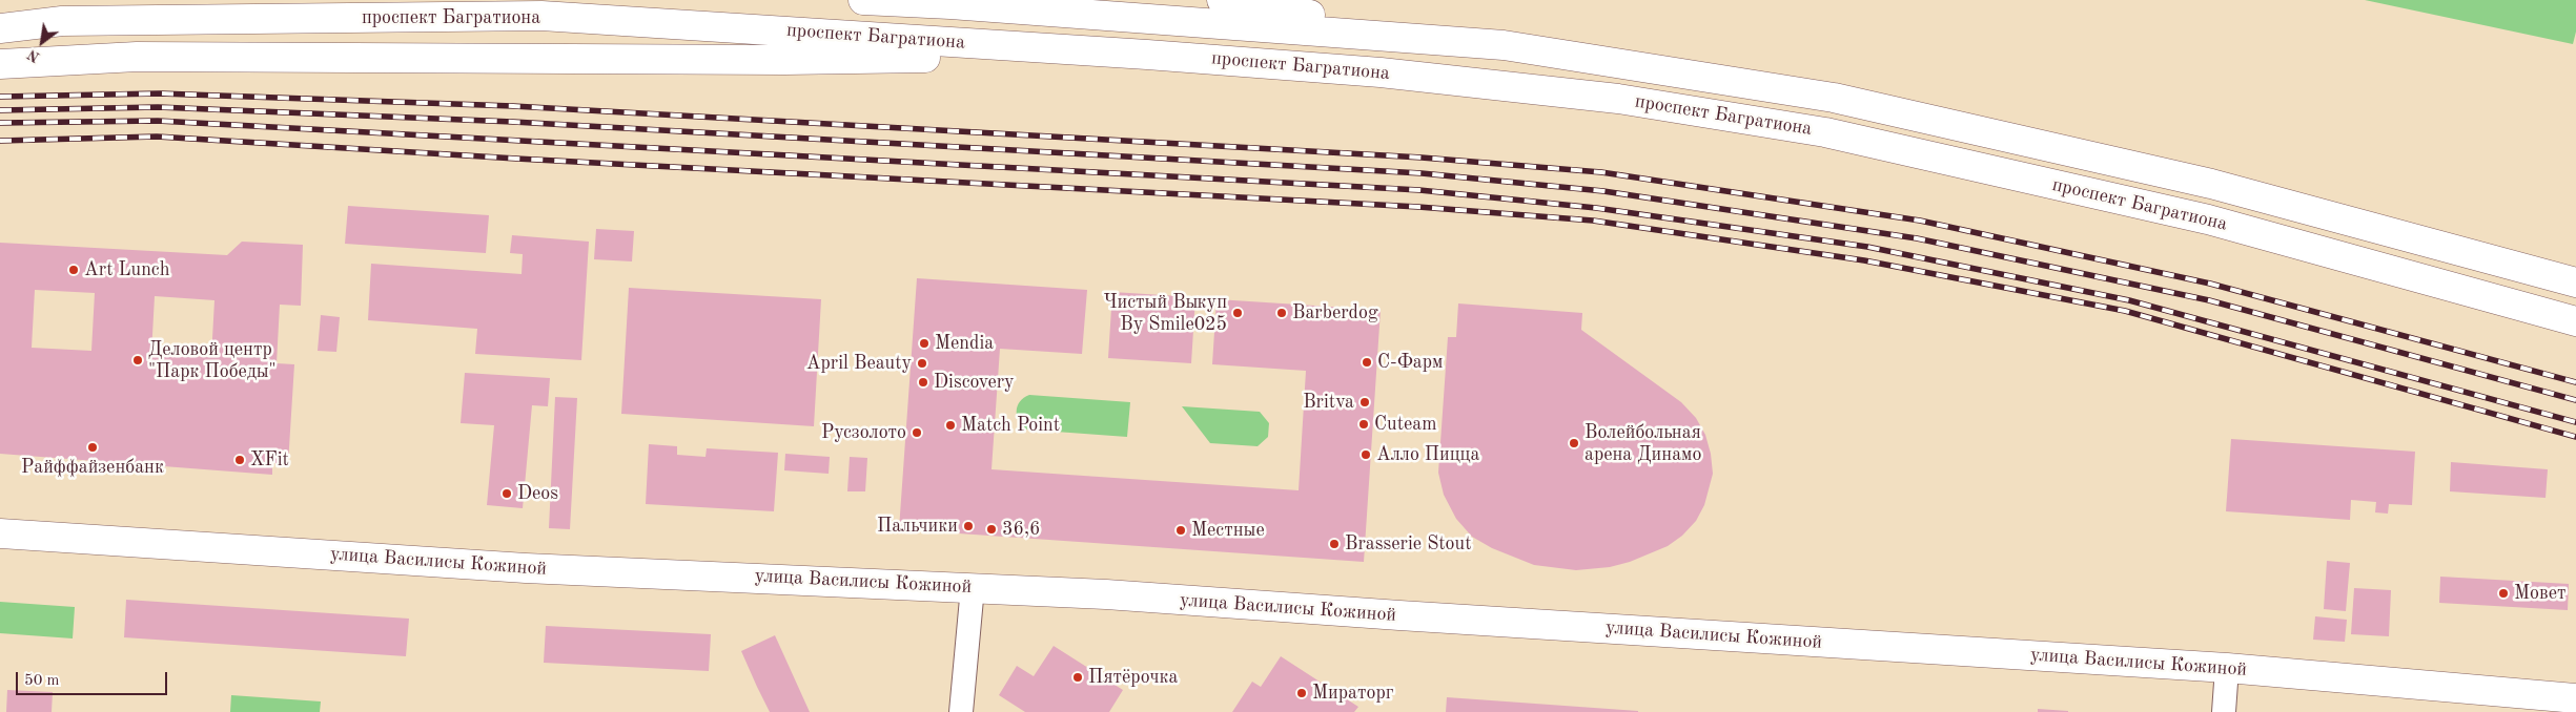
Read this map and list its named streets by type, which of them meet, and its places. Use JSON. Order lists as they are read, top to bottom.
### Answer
{
  "streets": {
    "main road": ["проспект Багратиона", "улица Василисы Кожиной"]
  },
  "places": [
    "Art Lunch",
    "Чистый Выкуп By Smile025",
    "Barberdog",
    "Mendia",
    "Деловой центр \"Парк Победы\"",
    "C-Фарм",
    "April Beauty",
    "Discovery",
    "Britva",
    "Cuteam",
    "Match Point",
    "Русзолото",
    "Волейбольная арена Динамо",
    "Райффайзенбанк",
    "Алло Пицца",
    "XFit",
    "Deos",
    "Пальчики",
    "36,6",
    "Местные",
    "Brasserie Stout",
    "Мовет",
    "Пятёрочка",
    "Мираторг"
  ],
  "scale_bar": "50 m",
  "north": "bottom left"
}
